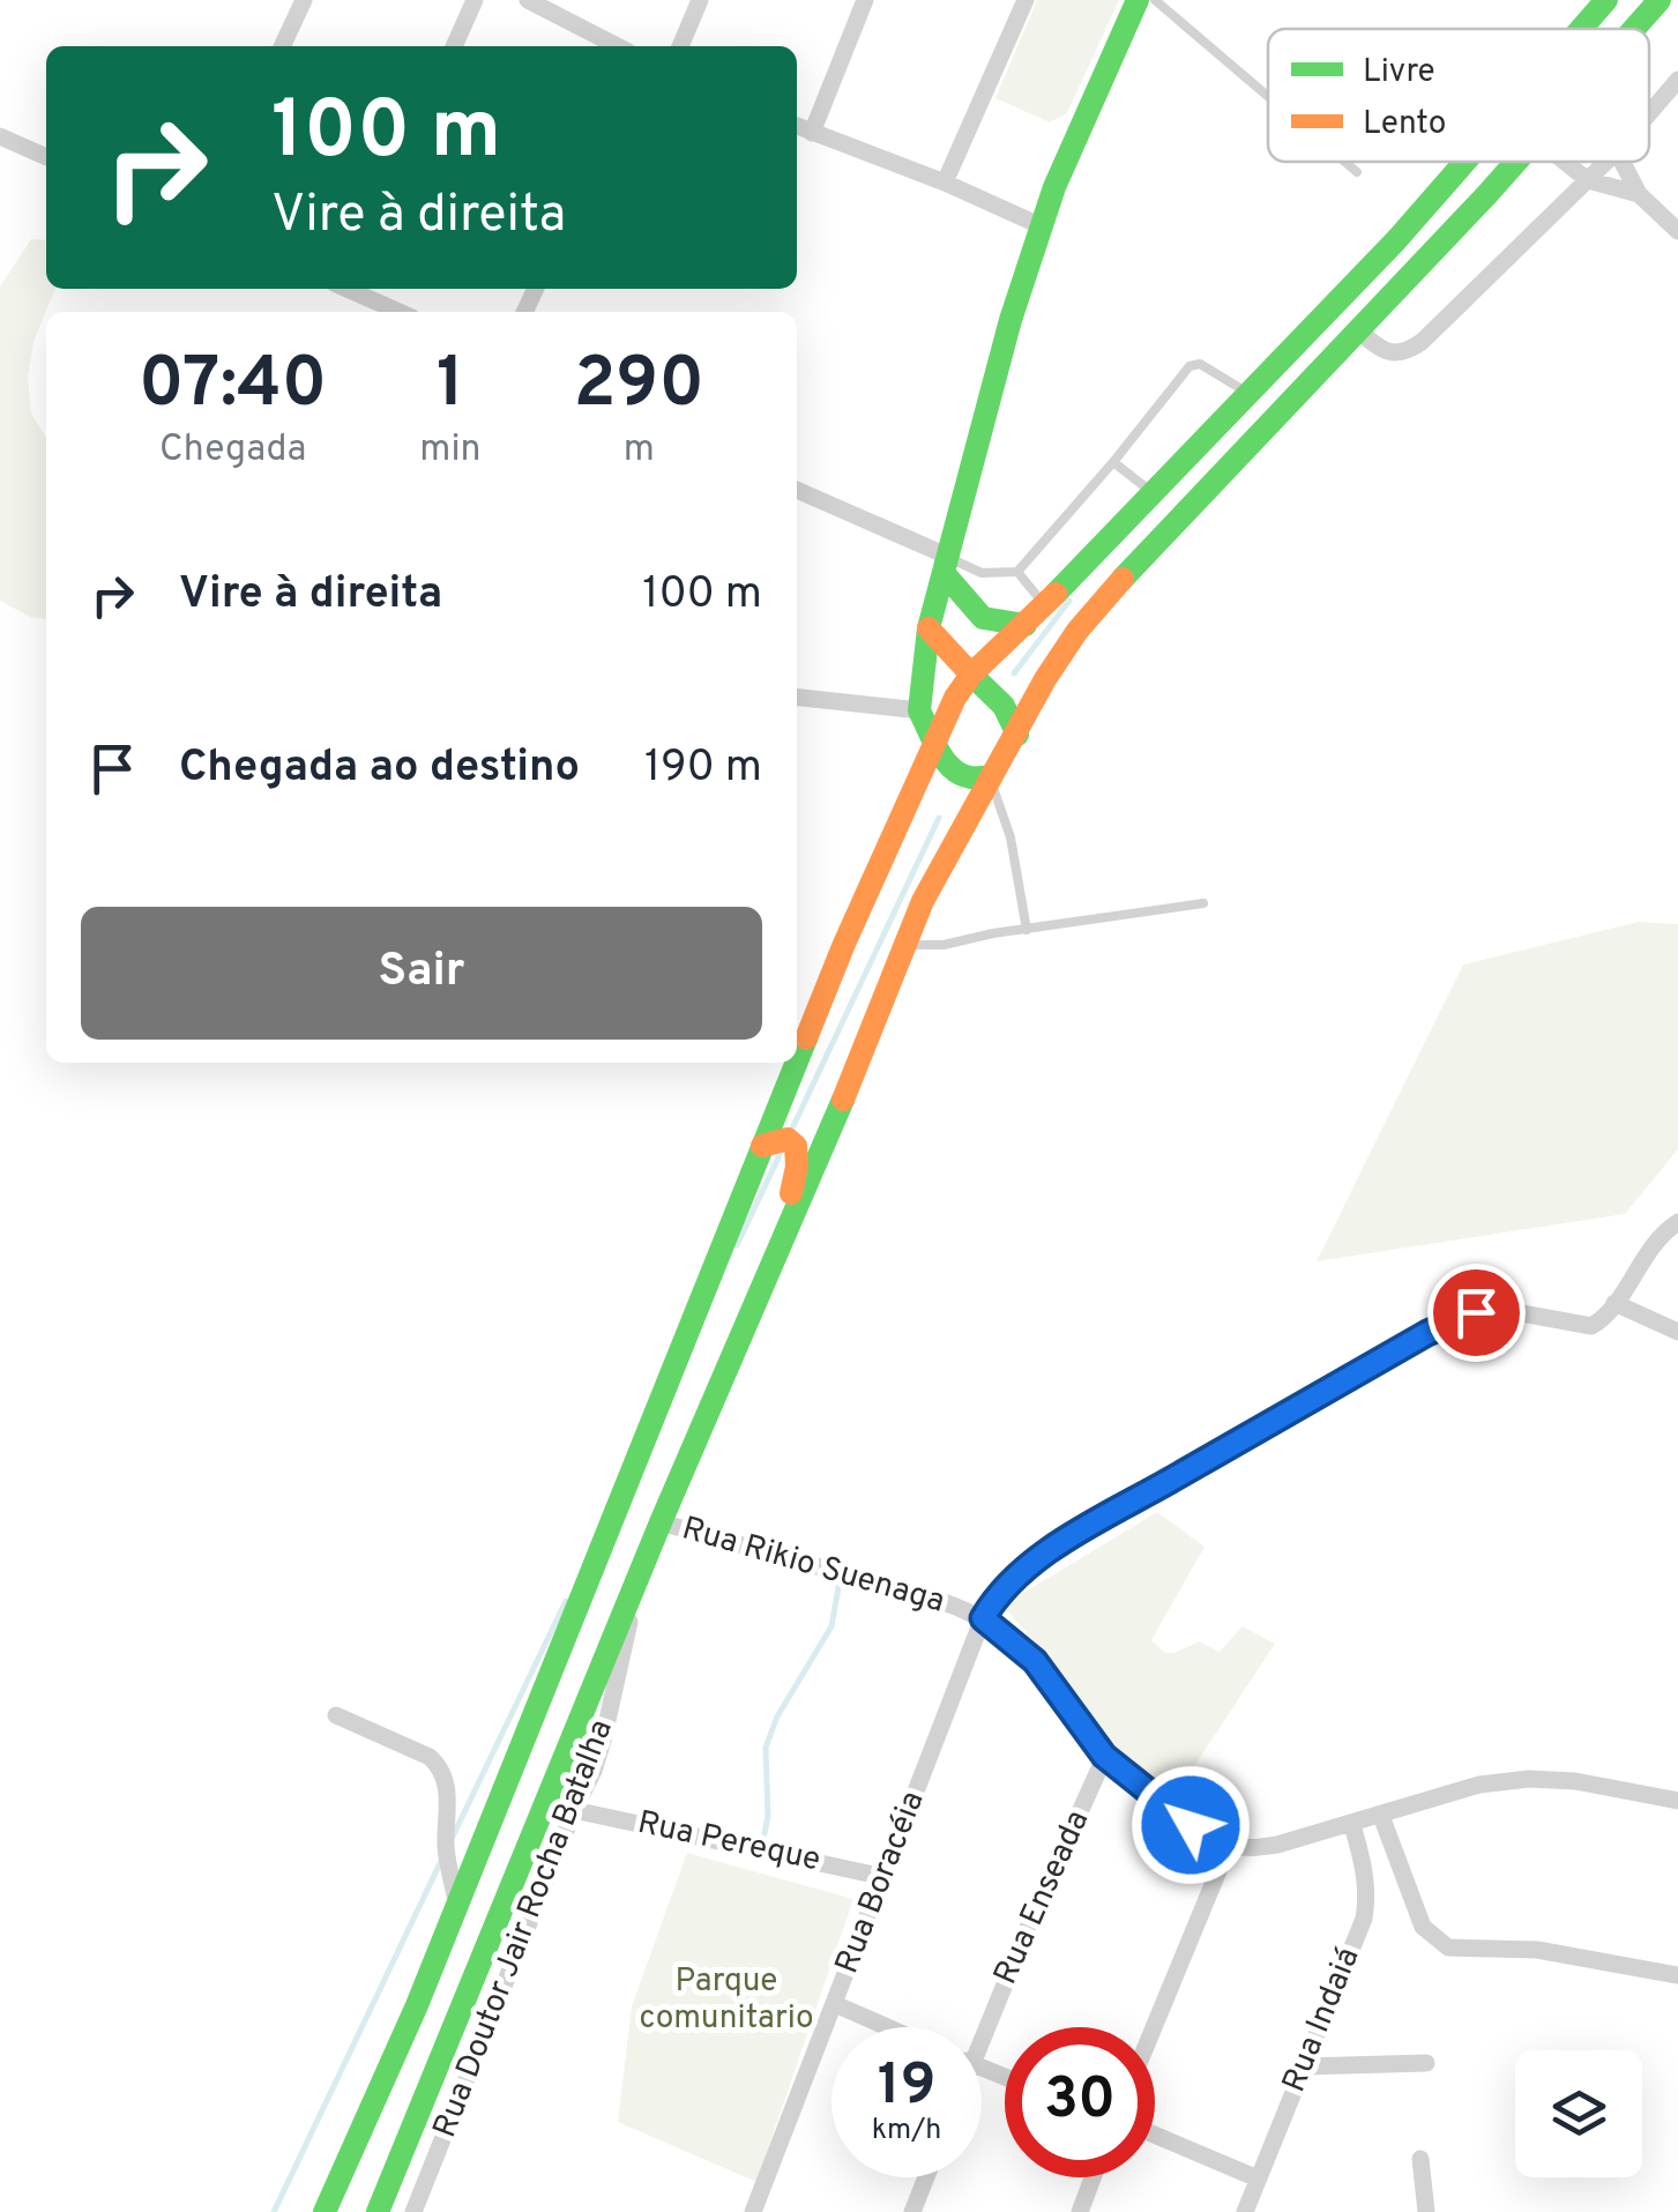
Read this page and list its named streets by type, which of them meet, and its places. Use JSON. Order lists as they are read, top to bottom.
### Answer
{
  "streets": {
    "street": [
      "Rua Rikio Suenaga",
      "Rua Pereque",
      "Rua Boracéia",
      "Rua Enseada",
      "Rua Doutor Jair Rocha Batalha",
      "Rua Indaiá"
    ]
  },
  "crossings": [
    ["Rua Rikio Suenaga", "Rua Boracéia"],
    ["Rua Rikio Suenaga", "Rua Enseada"],
    ["Rua Pereque", "Rua Boracéia"],
    ["Rua Pereque", "Rua Doutor Jair Rocha Batalha"]
  ],
  "parks": ["Parque comunitario"],
  "legend": ["Livre", "Lento"],
  "page": {
    "turn": ["100 m", "Vire à direita"],
    "eta": [
      "07:40",
      "Chegada",
      "1",
      "min",
      "290",
      "m"
    ],
    "list": [
      {
        "name": "Vire à direita",
        "value": "100 m"
      },
      {
        "name": "Chegada ao destino",
        "value": "190 m"
      }
    ],
    "buttons": "Sair",
    "speed": "19 km/h",
    "limit": "30"
  }
}
